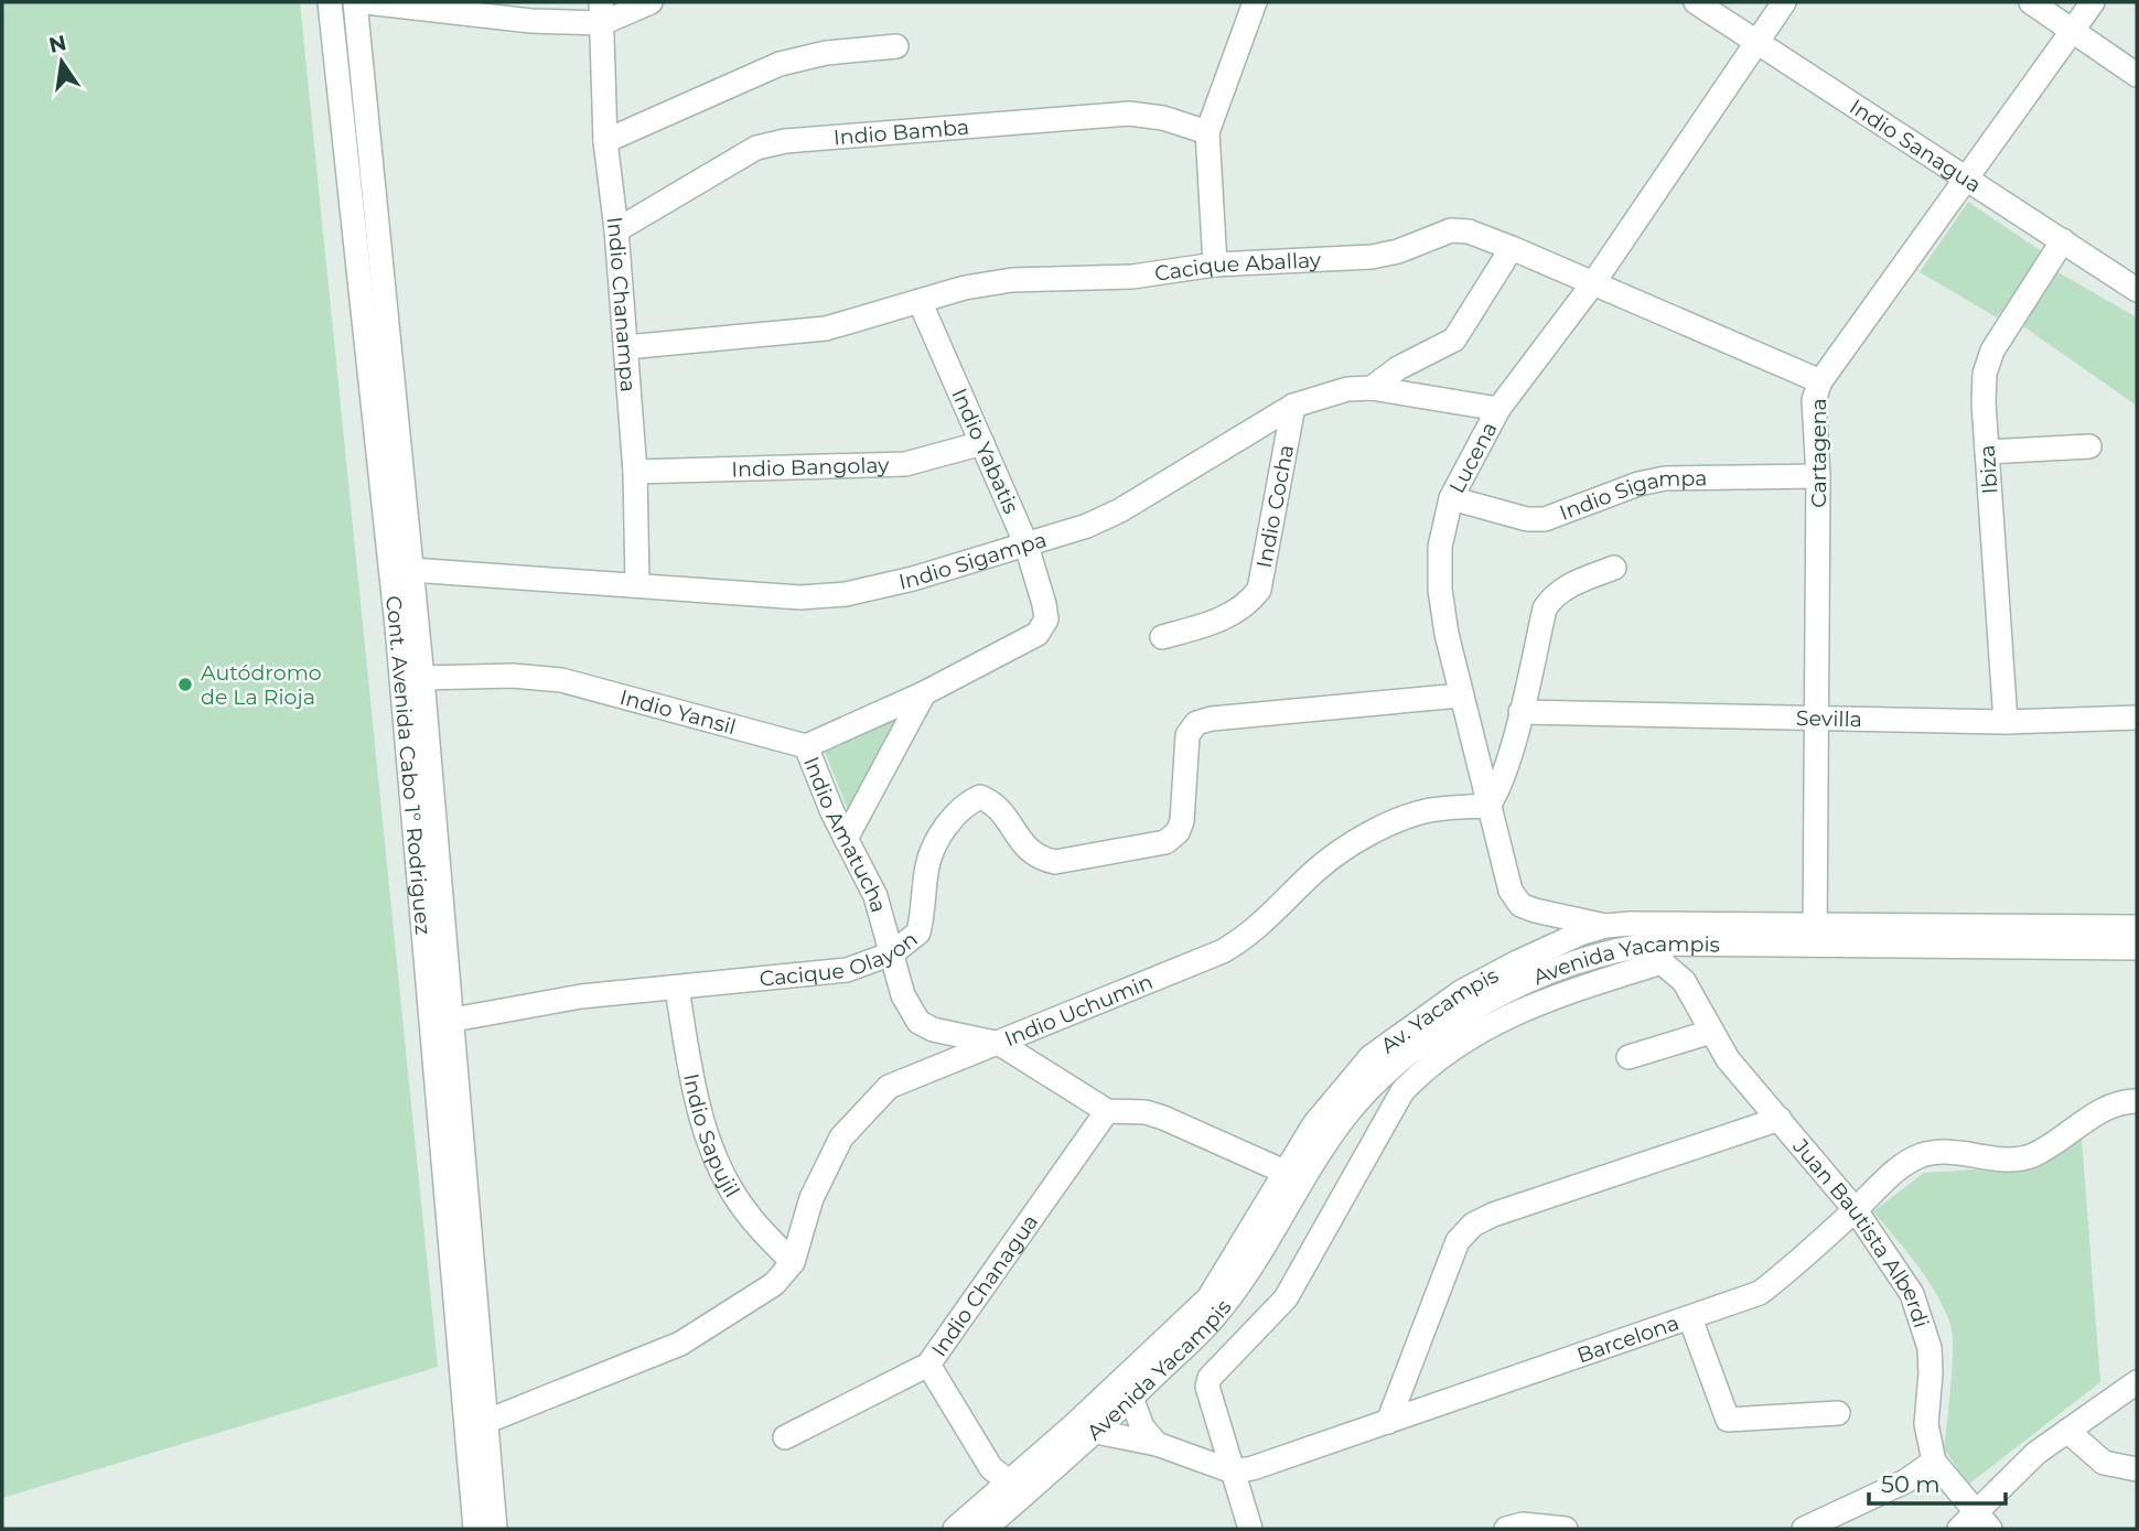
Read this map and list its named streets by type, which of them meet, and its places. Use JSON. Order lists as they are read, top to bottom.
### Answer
{
  "streets": {
    "street": [
      "Indio Bamba",
      "Indio Sanagua",
      "Cacique Aballay",
      "Indio Chanampa",
      "Indio Yabatis",
      "Cartagena",
      "Lucena",
      "Indio Bangolay",
      "Ibiza",
      "Indio Sigampa",
      "Indio Cocha",
      "Indio Yansil",
      "Sevilla",
      "Cont. Avenida Cabo 1° Rodriguez",
      "Indio Amatucha",
      "Cacique Olayon",
      "Avenida Yacampis",
      "Indio Uchumin",
      "Av. Yacampis",
      "Indio Sapujil",
      "Juan Bautista Alberdi",
      "Indio Chanagua",
      "Barcelona"
    ]
  },
  "crossings": [
    ["Indio Bamba", "Indio Chanampa"],
    ["Indio Sanagua", "Cartagena"],
    ["Indio Sanagua", "Lucena"],
    ["Indio Sanagua", "Ibiza"],
    ["Cacique Aballay", "Indio Chanampa"],
    ["Cacique Aballay", "Indio Yabatis"],
    ["Cacique Aballay", "Cartagena"],
    ["Cacique Aballay", "Lucena"],
    ["Indio Chanampa", "Indio Bangolay"],
    ["Indio Chanampa", "Indio Sigampa"],
    ["Indio Yabatis", "Indio Bangolay"],
    ["Indio Yabatis", "Indio Sigampa"],
    ["Cartagena", "Indio Sigampa"],
    ["Cartagena", "Sevilla"],
    ["Cartagena", "Avenida Yacampis"],
    ["Cartagena", "Av. Yacampis"],
    ["Lucena", "Indio Sigampa"],
    ["Lucena", "Cacique Olayon"],
    ["Lucena", "Indio Uchumin"],
    ["Lucena", "Av. Yacampis"],
    ["Ibiza", "Sevilla"],
    ["Indio Sigampa", "Indio Cocha"],
    ["Indio Sigampa", "Cont. Avenida Cabo 1° Rodriguez"],
    ["Indio Yansil", "Cont. Avenida Cabo 1° Rodriguez"],
    ["Indio Yansil", "Indio Amatucha"],
    ["Cont. Avenida Cabo 1° Rodriguez", "Cacique Olayon"],
    ["Cont. Avenida Cabo 1° Rodriguez", "Indio Uchumin"],
    ["Indio Amatucha", "Cacique Olayon"],
    ["Indio Amatucha", "Indio Uchumin"],
    ["Indio Amatucha", "Indio Chanagua"],
    ["Cacique Olayon", "Indio Sapujil"],
    ["Avenida Yacampis", "Av. Yacampis"],
    ["Avenida Yacampis", "Juan Bautista Alberdi"],
    ["Indio Uchumin", "Indio Sapujil"],
    ["Juan Bautista Alberdi", "Barcelona"]
  ],
  "places": ["Autódromo de La Rioja"],
  "scale_bar": "50 m",
  "north": "top"
}
